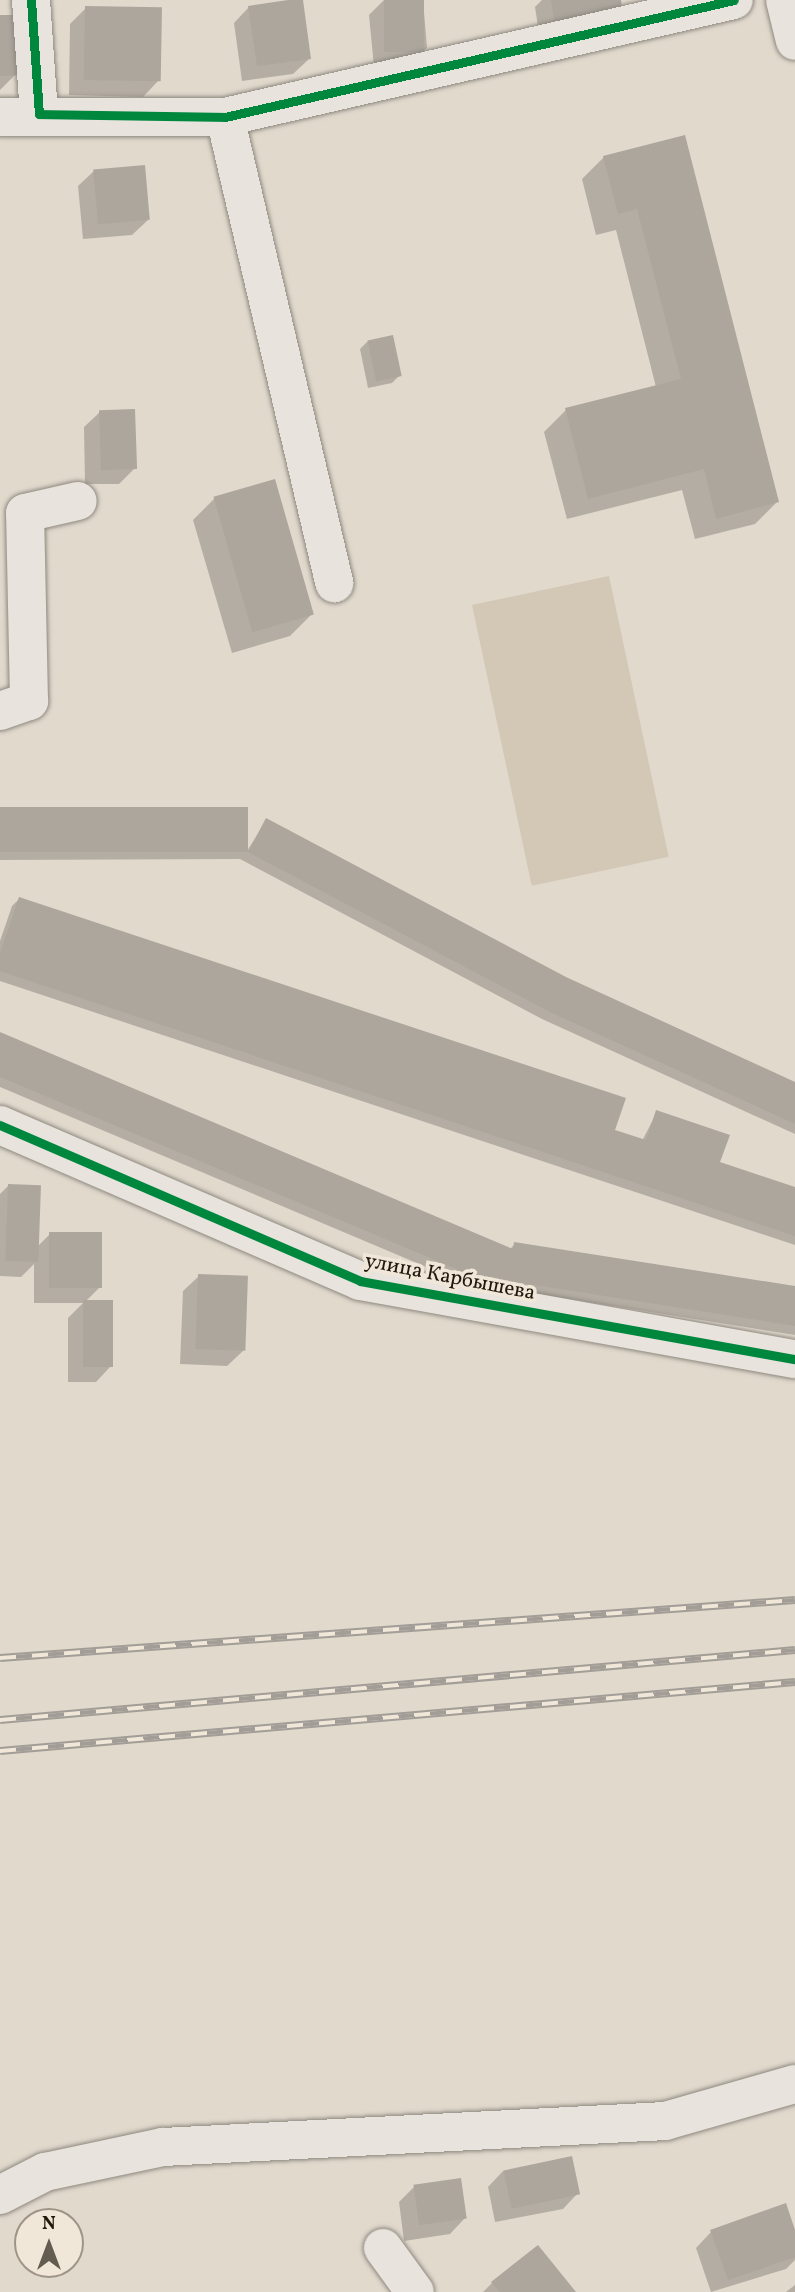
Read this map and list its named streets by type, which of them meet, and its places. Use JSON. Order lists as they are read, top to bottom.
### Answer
{
  "streets": {
    "street": ["улица Карбышева"]
  },
  "north": "top"
}
